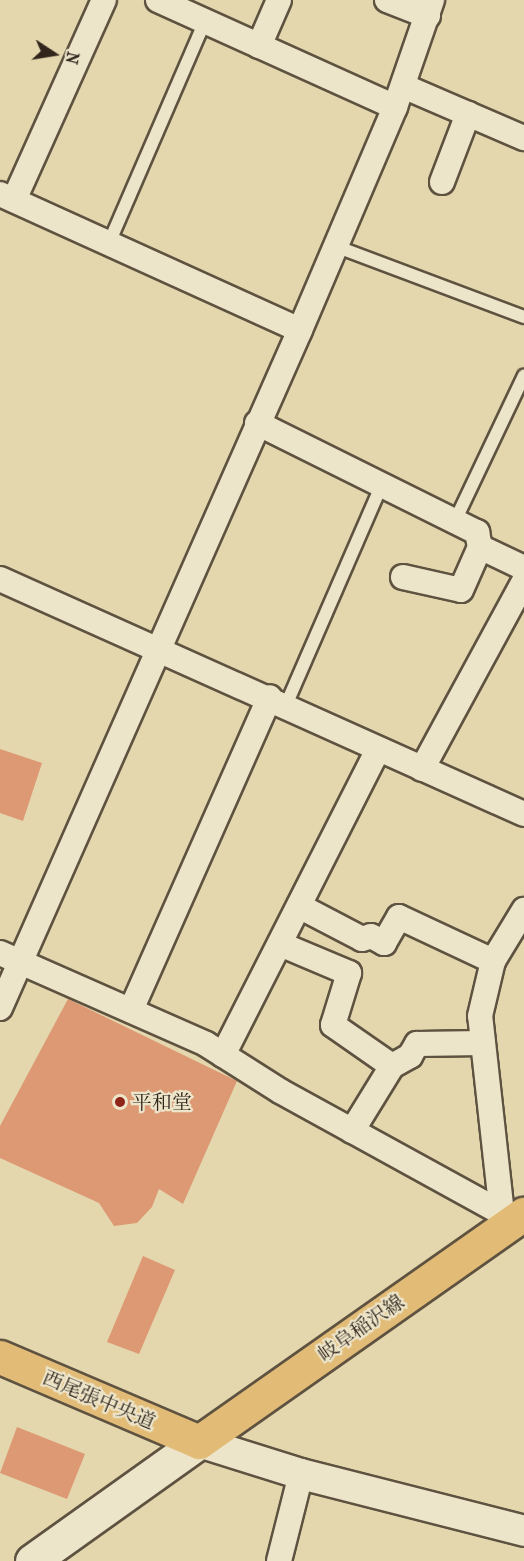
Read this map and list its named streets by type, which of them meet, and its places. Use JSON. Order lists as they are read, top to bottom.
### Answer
{
  "streets": {
    "main road": ["岐阜稲沢線", "西尾張中央道"]
  },
  "crossings": [
    ["岐阜稲沢線", "西尾張中央道"]
  ],
  "places": ["平和堂"],
  "north": "right"
}
